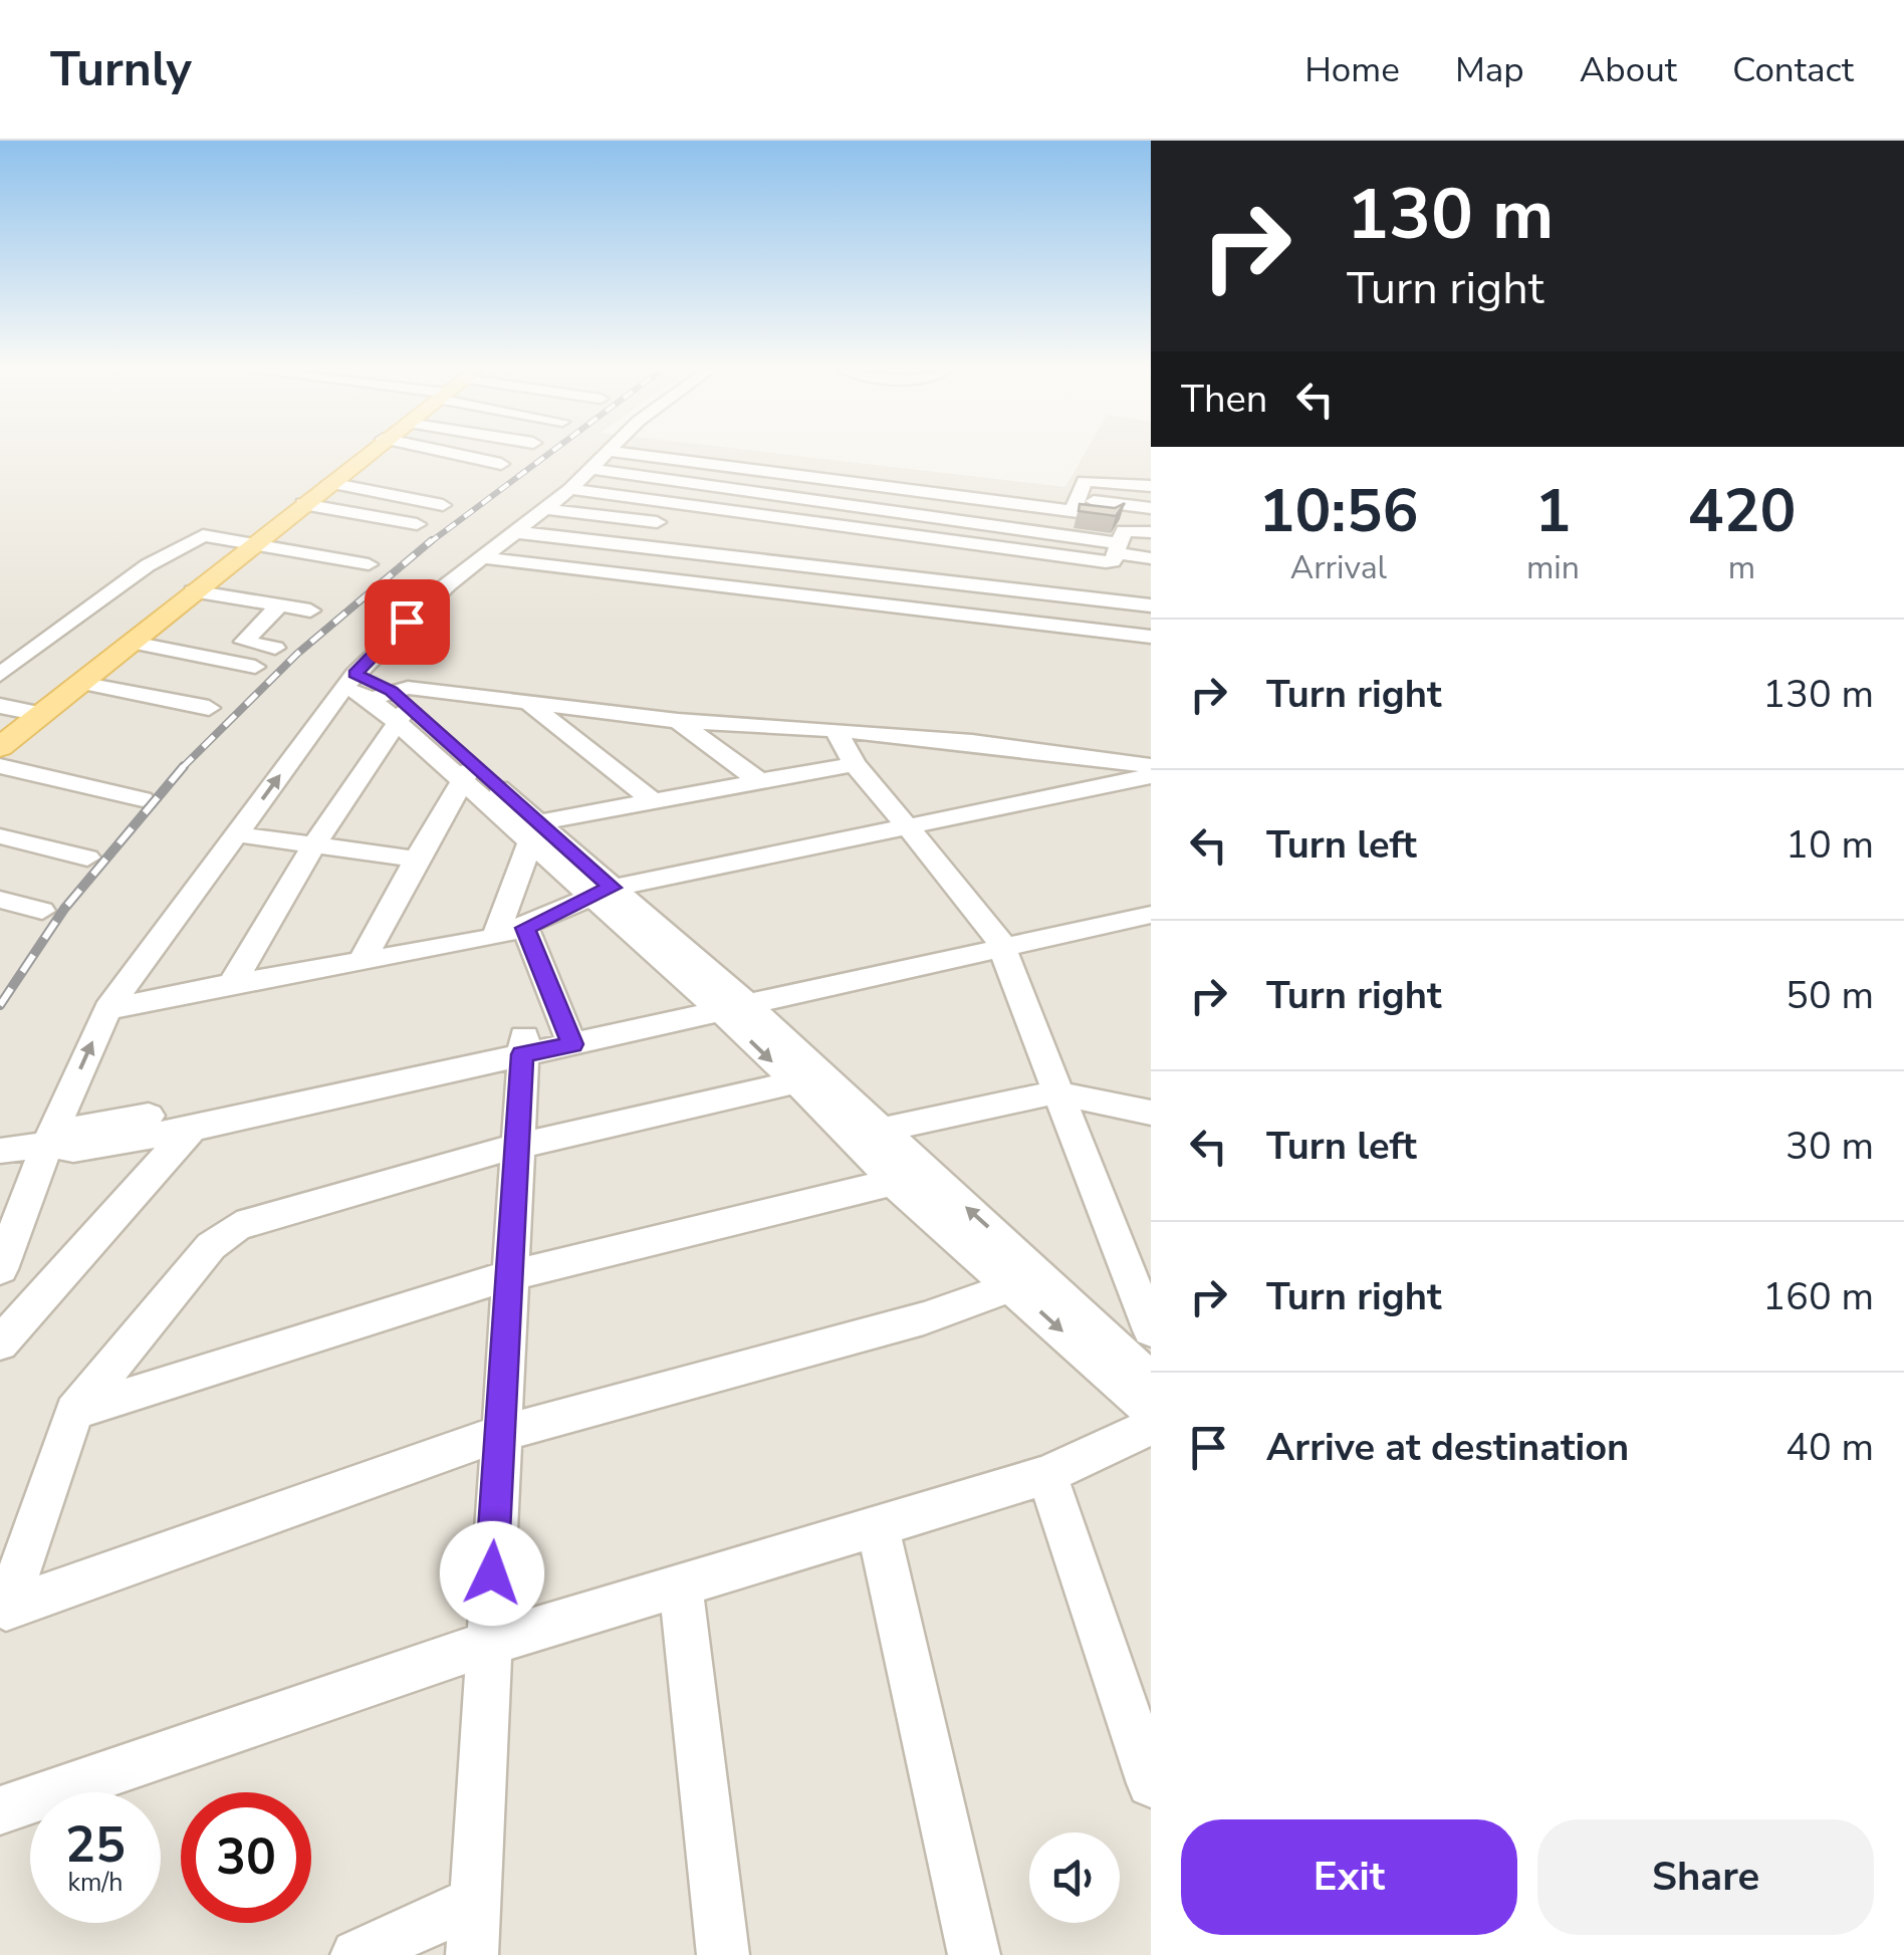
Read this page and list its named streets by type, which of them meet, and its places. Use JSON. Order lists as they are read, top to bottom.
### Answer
{
  "page": {
    "header": "Turnly",
    "nav": [
      "Home",
      "Map",
      "About",
      "Contact"
    ],
    "turn": ["130 m", "Turn right"],
    "then": "Then",
    "eta": [
      "10:56",
      "Arrival",
      "1",
      "min",
      "420",
      "m"
    ],
    "list": [
      {
        "name": "Turn right",
        "value": "130 m"
      },
      {
        "name": "Turn left",
        "value": "10 m"
      },
      {
        "name": "Turn right",
        "value": "50 m"
      },
      {
        "name": "Turn left",
        "value": "30 m"
      },
      {
        "name": "Turn right",
        "value": "160 m"
      },
      {
        "name": "Arrive at destination",
        "value": "40 m"
      }
    ],
    "speed": "25 km/h",
    "limit": "30",
    "buttons": ["Exit", "Share"]
  }
}
